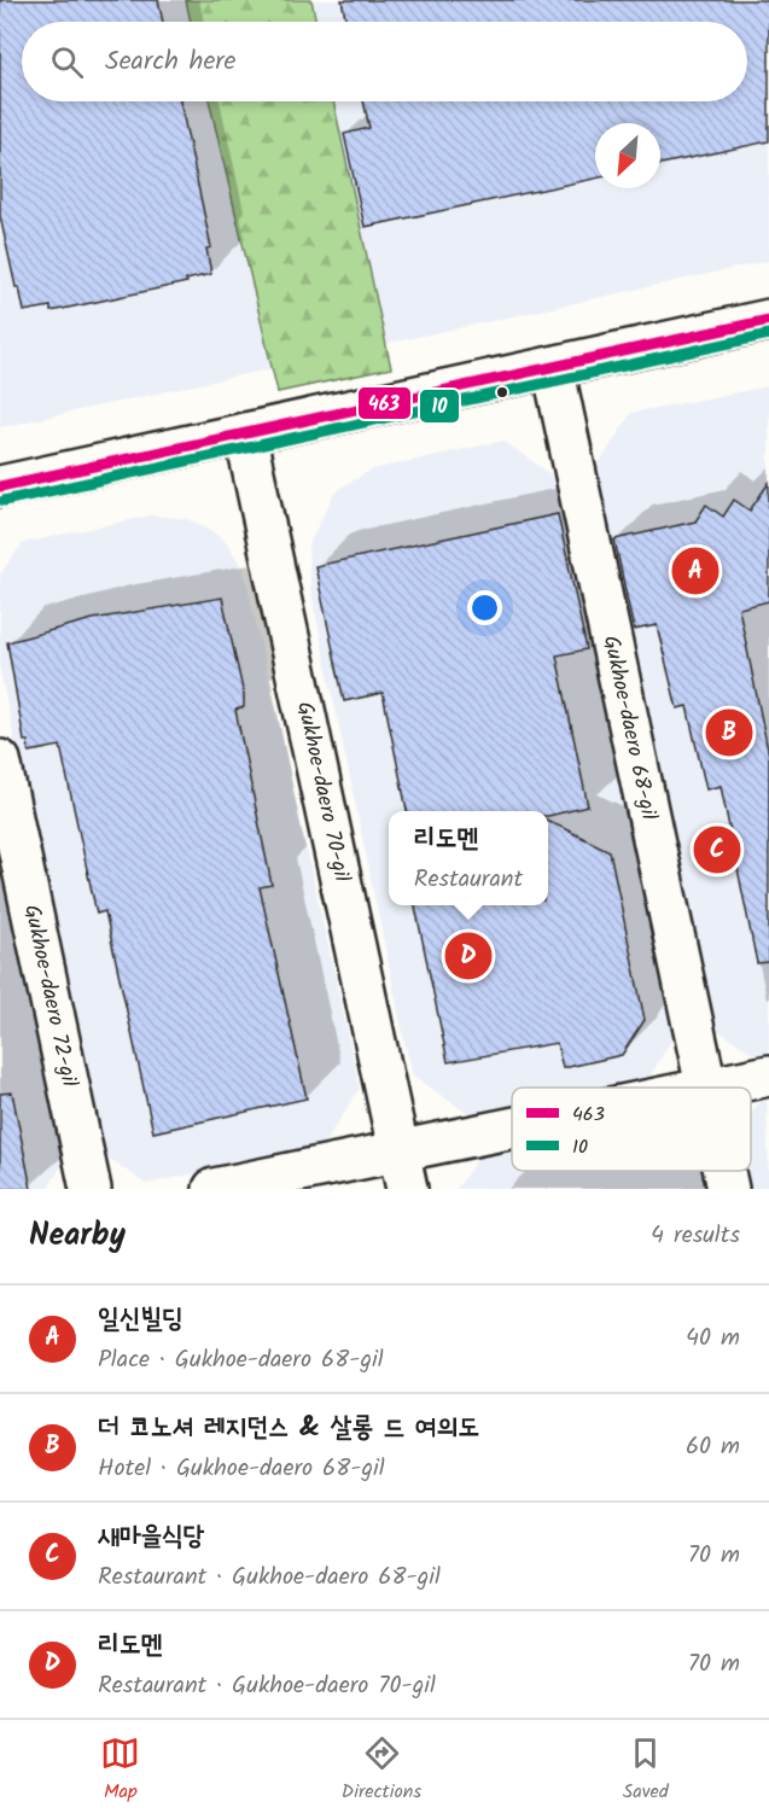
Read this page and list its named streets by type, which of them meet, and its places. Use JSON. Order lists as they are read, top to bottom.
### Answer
{
  "streets": {
    "street": ["Gukhoe-daero 68-gil", "Gukhoe-daero 70-gil", "Gukhoe-daero 72-gil"]
  },
  "lines": ["transit line 463", "transit line 10"],
  "legend": ["463", "10"],
  "north": "bottom left",
  "page": {
    "search": "Search here",
    "pins": [
      "A",
      "B",
      "C",
      "D"
    ],
    "popup": ["리도멘", "Restaurant"],
    "heading": ["Nearby", "4 results"],
    "list": [
      {
        "mark": "A",
        "name": "일신빌딩",
        "note": "Place · Gukhoe-daero 68-gil",
        "value": "40 m"
      },
      {
        "mark": "B",
        "name": "더 코노셔 레지던스 & 살롱 드 여의도",
        "note": "Hotel · Gukhoe-daero 68-gil",
        "value": "60 m"
      },
      {
        "mark": "C",
        "name": "새마을식당",
        "note": "Restaurant · Gukhoe-daero 68-gil",
        "value": "70 m"
      },
      {
        "mark": "D",
        "name": "리도멘",
        "note": "Restaurant · Gukhoe-daero 70-gil",
        "value": "70 m"
      }
    ],
    "nav": ["Map", "Directions", "Saved"]
  }
}
